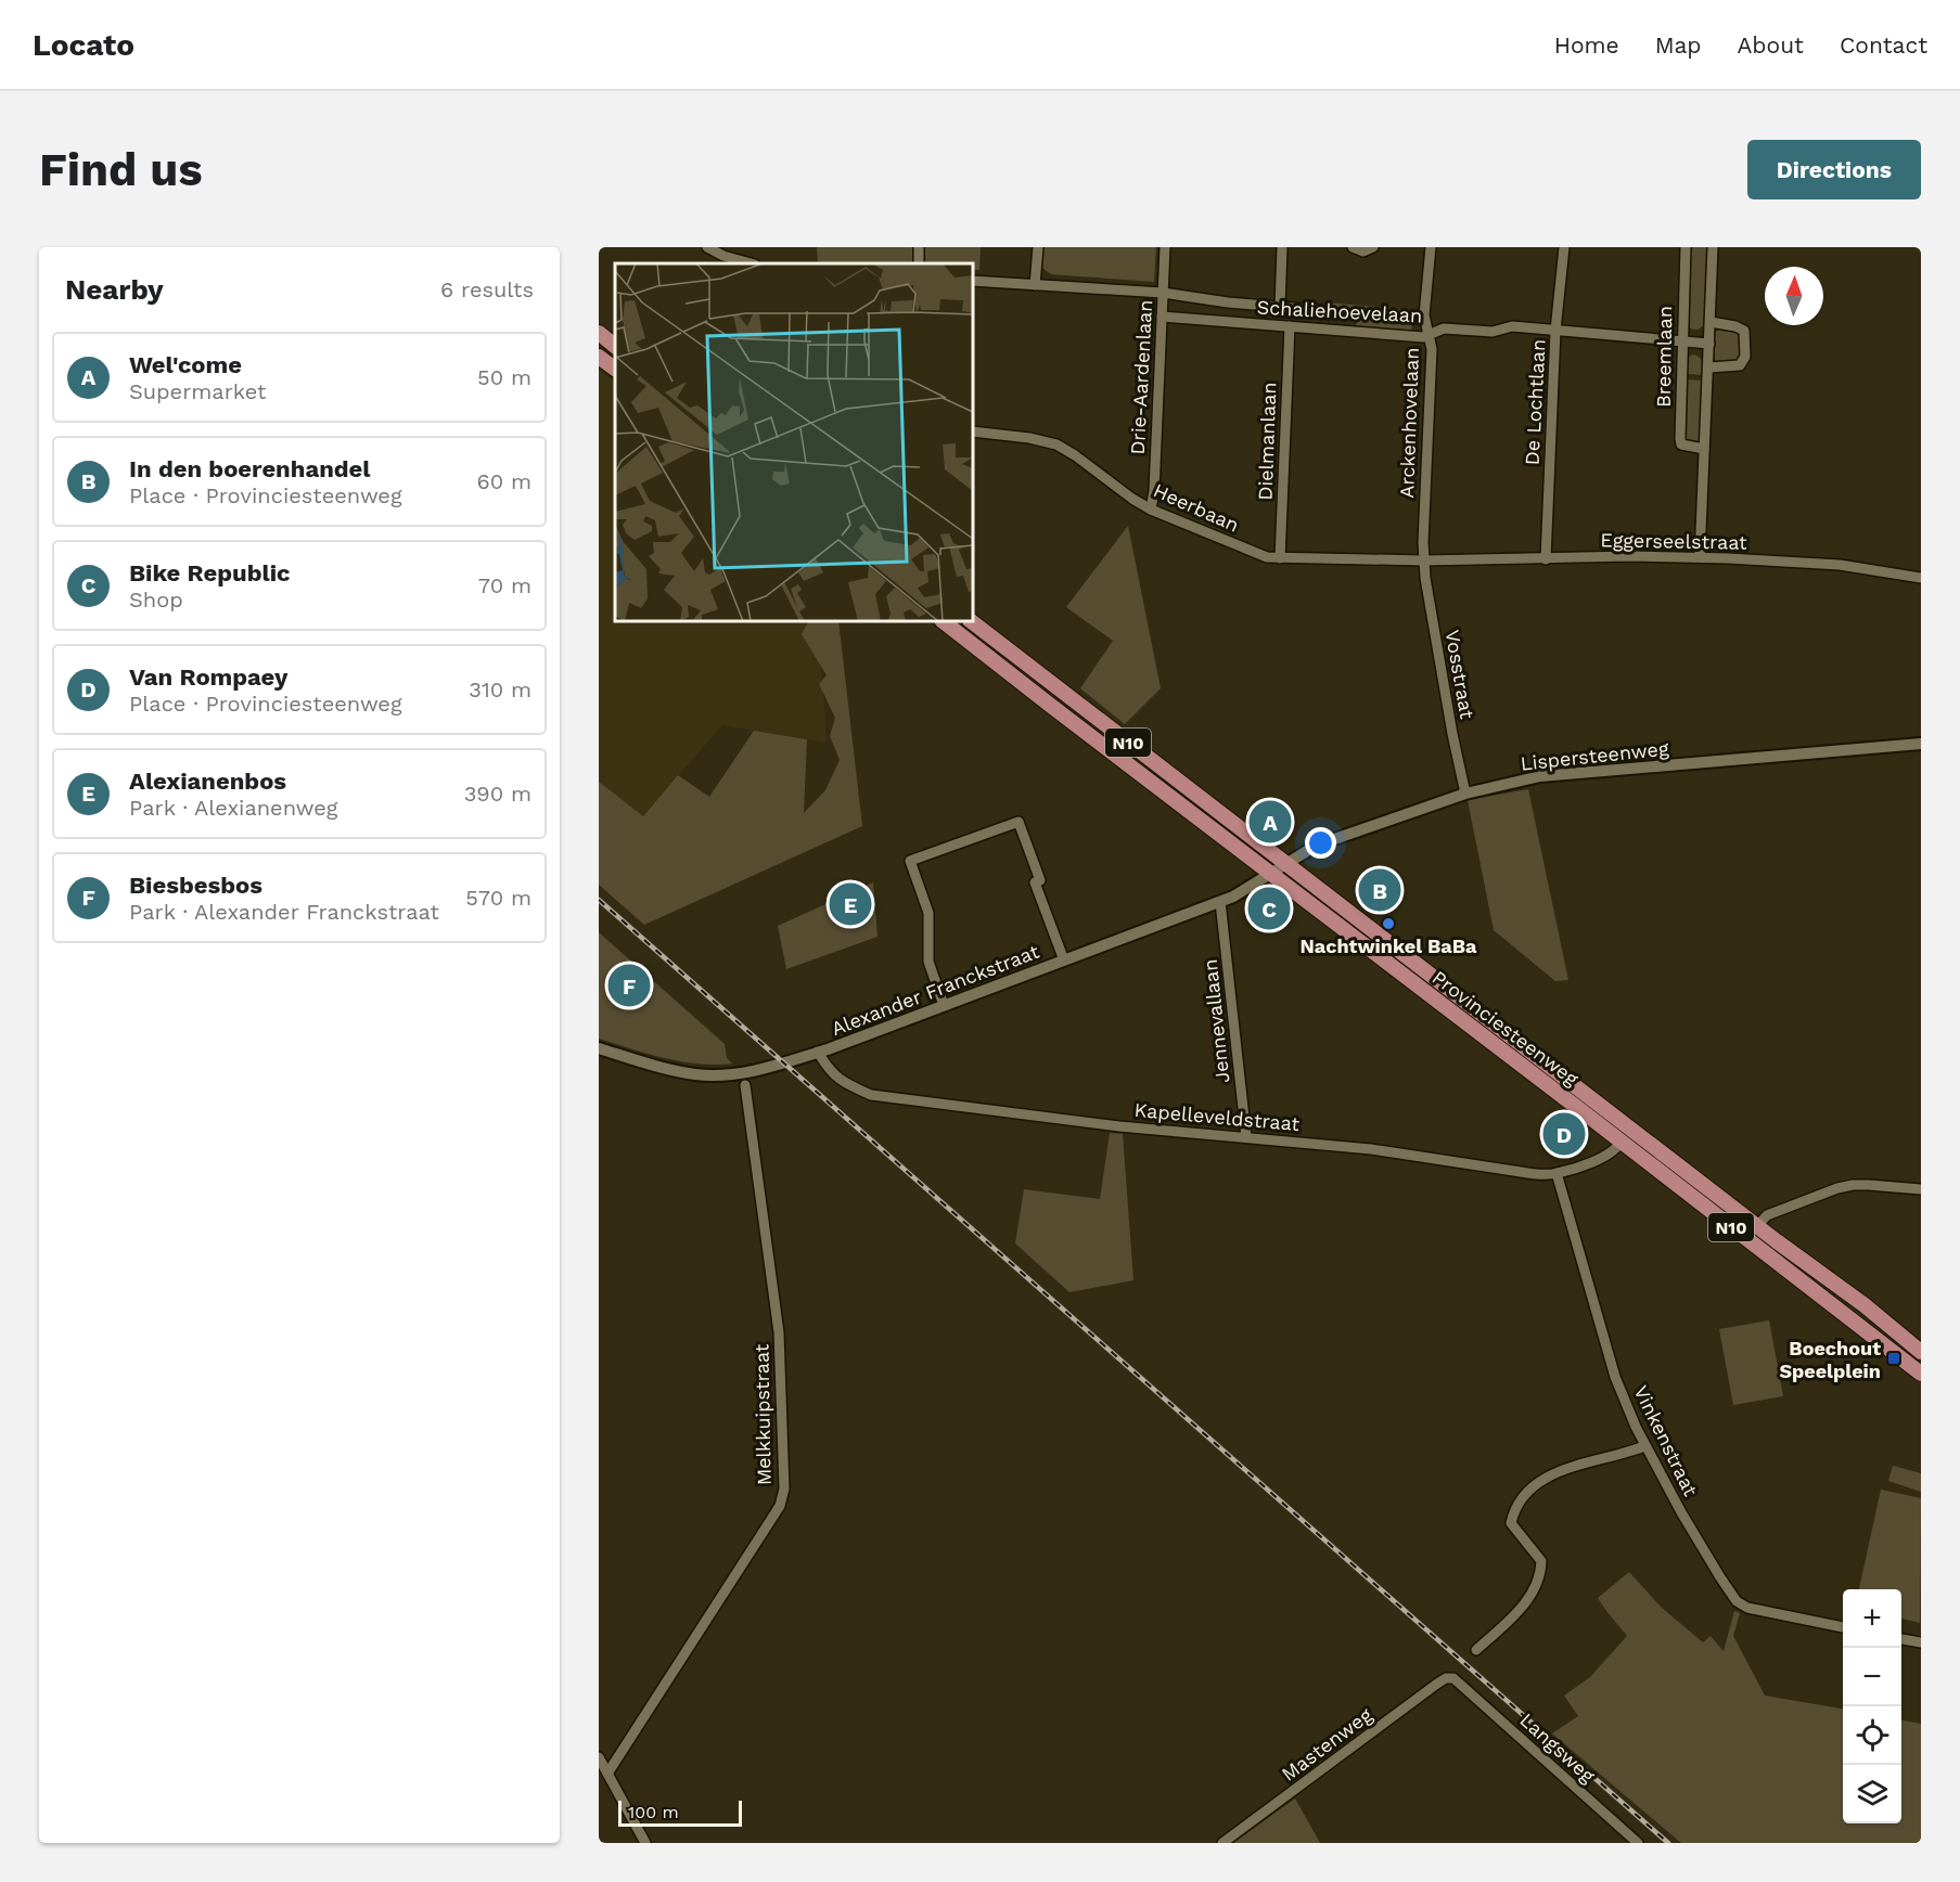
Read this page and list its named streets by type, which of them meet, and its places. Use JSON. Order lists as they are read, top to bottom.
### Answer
{
  "streets": {
    "main road": ["N10", "Provinciesteenweg"],
    "street": [
      "Schaliehoevelaan",
      "Breemlaan",
      "Drie-Aardenlaan",
      "De Lochtlaan",
      "Arckenhovelaan",
      "Dielmanlaan",
      "Heerbaan",
      "Eggerseelstraat",
      "Vosstraat",
      "Lispersteenweg",
      "Alexander Franckstraat",
      "Jennevallaan",
      "Kapelleveldstraat",
      "Melkkuipstraat",
      "Vinkenstraat",
      "Mastenweg",
      "Langsweg"
    ]
  },
  "crossings": [
    ["Schaliehoevelaan", "Breemlaan"],
    ["Schaliehoevelaan", "Drie-Aardenlaan"],
    ["Schaliehoevelaan", "De Lochtlaan"],
    ["Schaliehoevelaan", "Arckenhovelaan"],
    ["Schaliehoevelaan", "Dielmanlaan"],
    ["Drie-Aardenlaan", "Heerbaan"],
    ["De Lochtlaan", "Eggerseelstraat"],
    ["Arckenhovelaan", "Heerbaan"],
    ["Arckenhovelaan", "Eggerseelstraat"],
    ["Arckenhovelaan", "Vosstraat"],
    ["Dielmanlaan", "Heerbaan"],
    ["Heerbaan", "Eggerseelstraat"],
    ["Heerbaan", "Vosstraat"],
    ["Eggerseelstraat", "Vosstraat"],
    ["Vosstraat", "Lispersteenweg"],
    ["Lispersteenweg", "Alexander Franckstraat"],
    ["Lispersteenweg", "Provinciesteenweg"],
    ["Alexander Franckstraat", "Jennevallaan"],
    ["Alexander Franckstraat", "Provinciesteenweg"],
    ["Alexander Franckstraat", "Kapelleveldstraat"],
    ["Jennevallaan", "Kapelleveldstraat"],
    ["Provinciesteenweg", "Kapelleveldstraat"],
    ["Kapelleveldstraat", "Vinkenstraat"],
    ["Mastenweg", "Langsweg"]
  ],
  "places": {
    "other": ["Nachtwinkel BaBa"],
    "transit": ["Boechout Speelplein"]
  },
  "scale_bar": "100 m",
  "north": "top",
  "page": {
    "header": "Locato",
    "nav": [
      "Home",
      "Map",
      "About",
      "Contact"
    ],
    "buttons": "Directions",
    "title": "Find us",
    "heading": ["Nearby", "6 results"],
    "list": [
      {
        "mark": "A",
        "name": "Wel'come",
        "note": "Supermarket",
        "value": "50 m"
      },
      {
        "mark": "B",
        "name": "In den boerenhandel",
        "note": "Place · Provinciesteenweg",
        "value": "60 m"
      },
      {
        "mark": "C",
        "name": "Bike Republic",
        "note": "Shop",
        "value": "70 m"
      },
      {
        "mark": "D",
        "name": "Van Rompaey",
        "note": "Place · Provinciesteenweg",
        "value": "310 m"
      },
      {
        "mark": "E",
        "name": "Alexianenbos",
        "note": "Park · Alexianenweg",
        "value": "390 m"
      },
      {
        "mark": "F",
        "name": "Biesbesbos",
        "note": "Park · Alexander Franckstraat",
        "value": "570 m"
      }
    ],
    "pins": [
      "A",
      "B",
      "E",
      "C",
      "F",
      "D"
    ],
    "map_buttons": ["+", "−"],
    "scale": "100 m"
  }
}
